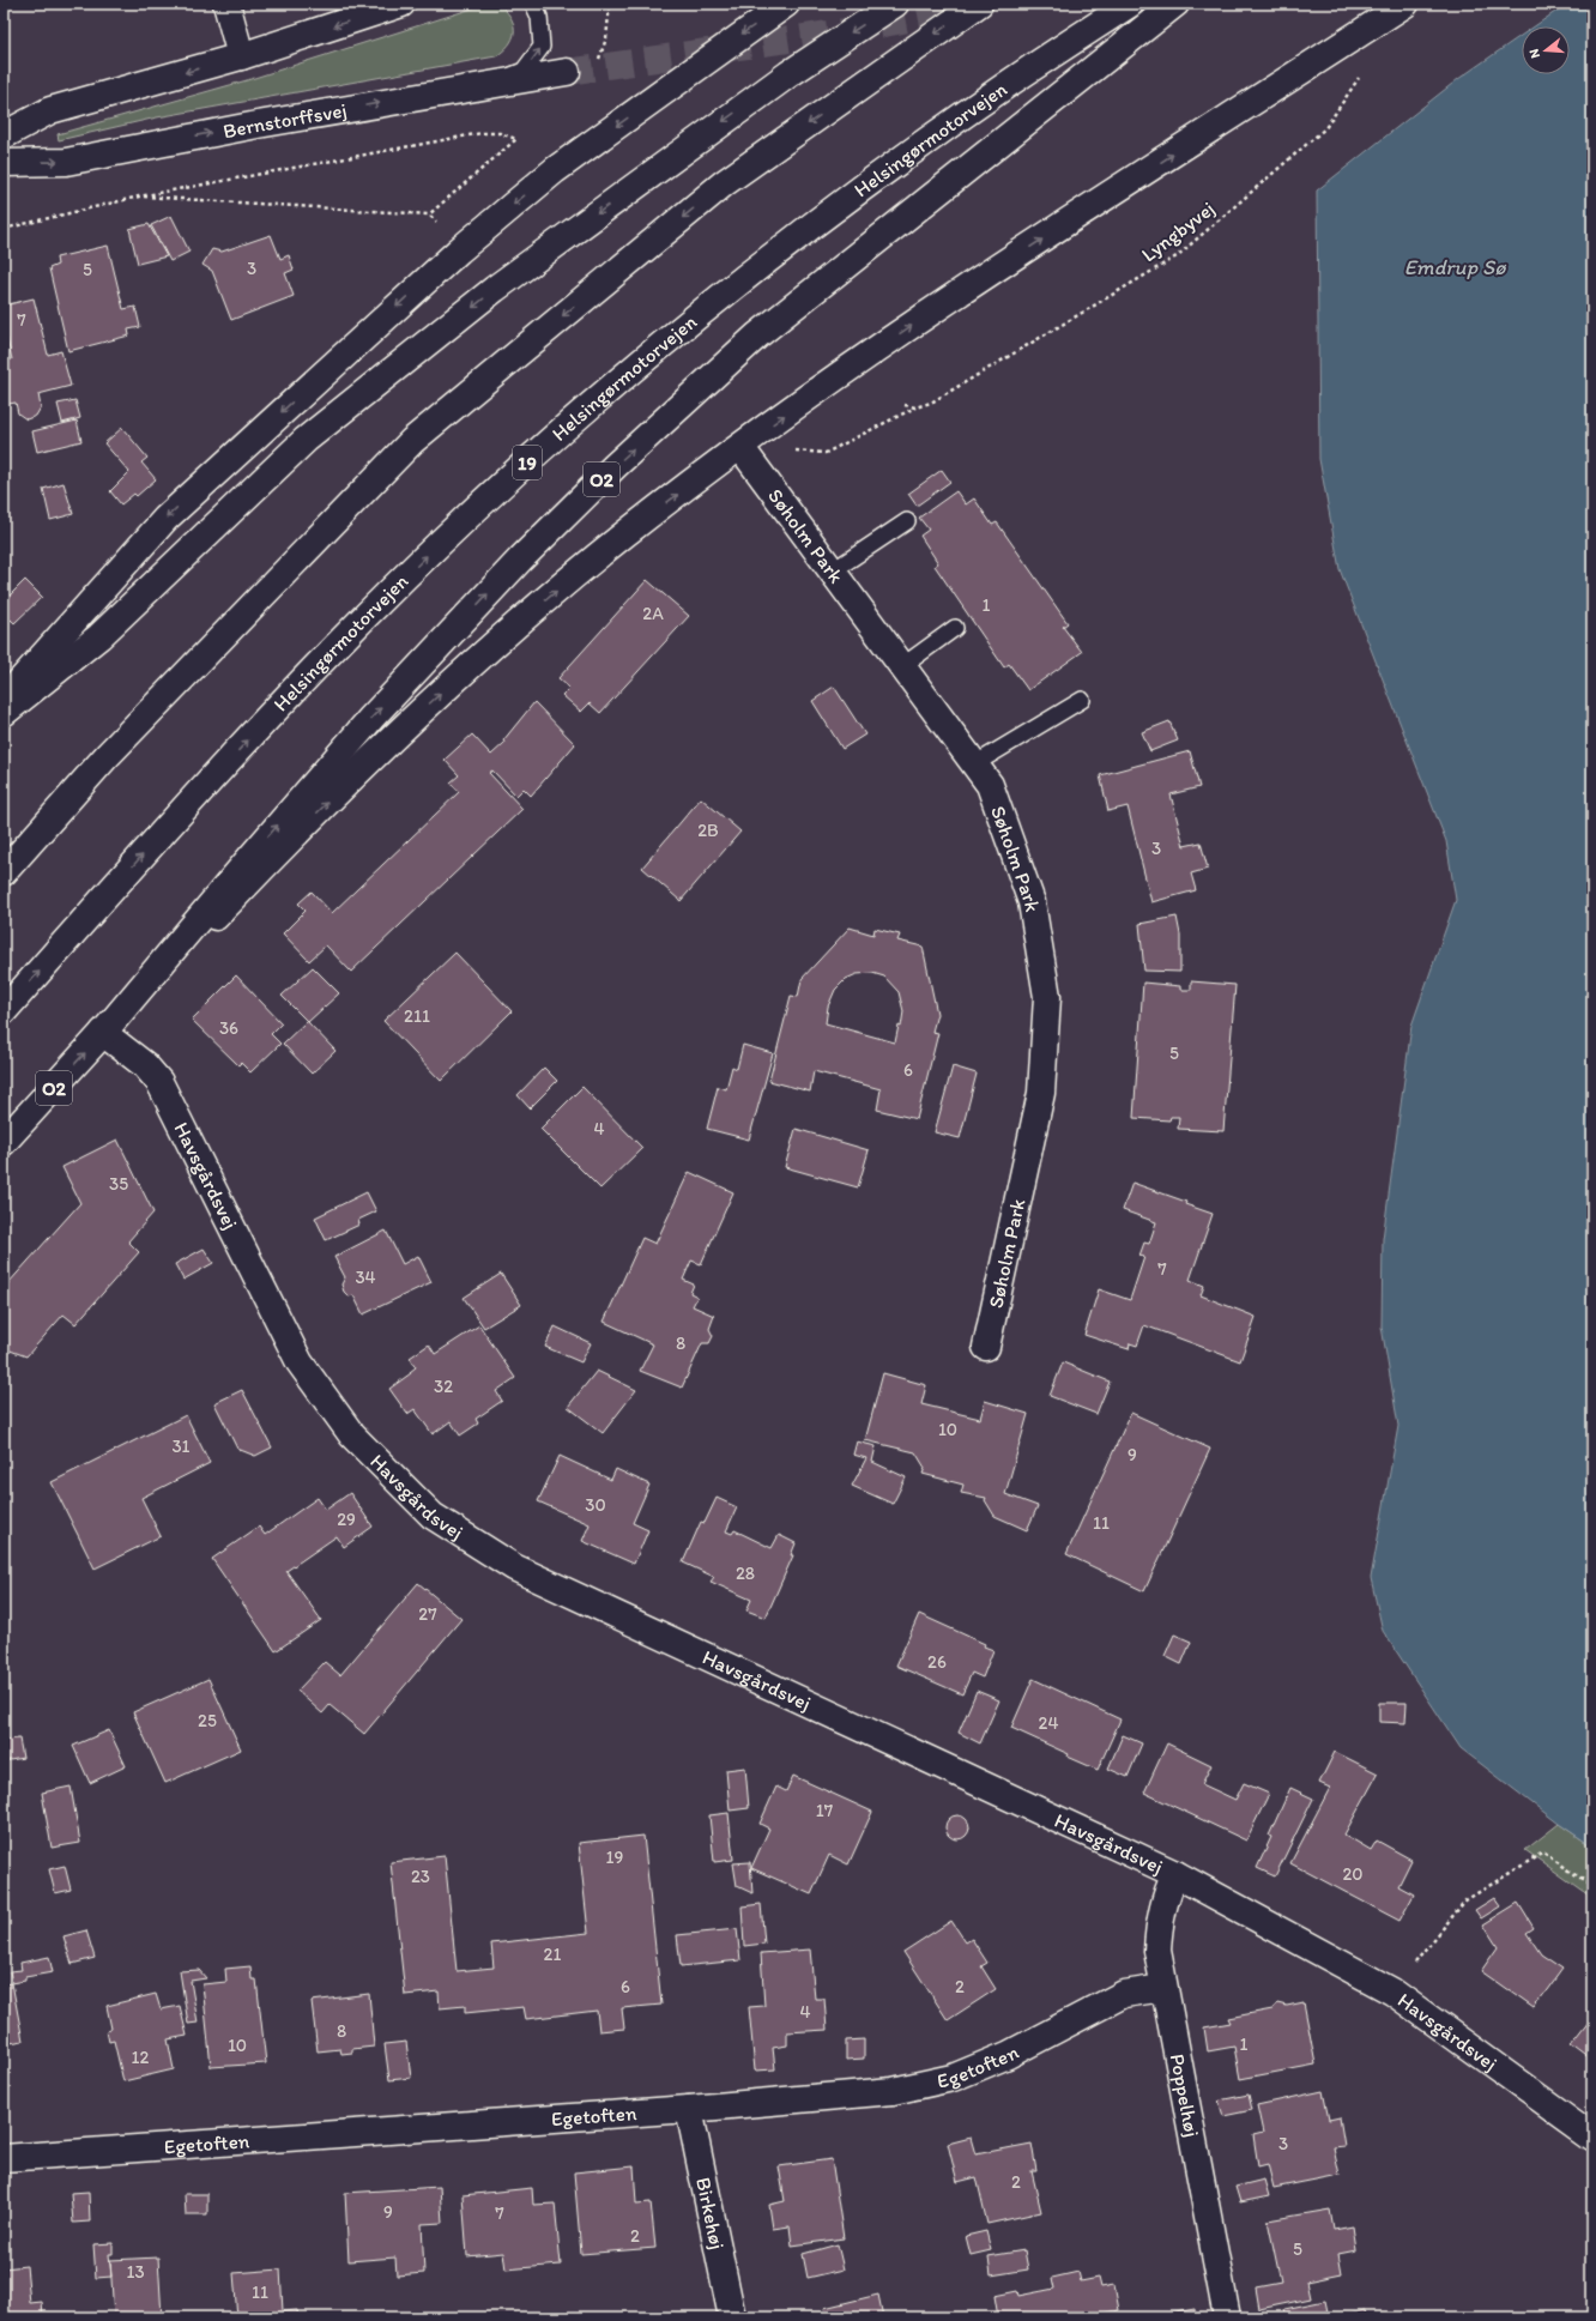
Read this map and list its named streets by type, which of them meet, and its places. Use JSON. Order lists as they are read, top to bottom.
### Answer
{
  "streets": {
    "main road": [
      "Bernstorffsvej",
      "Helsingørmotorvejen",
      "19",
      "O2",
      "Søholm Park",
      "Havsgårdsvej",
      "Egetoften",
      "Poppelhøj",
      "Birkehøj"
    ],
    "path": ["Lyngbyvej"]
  },
  "crossings": [
    ["O2", "Havsgårdsvej"],
    ["Havsgårdsvej", "Poppelhøj"],
    ["Egetoften", "Poppelhøj"],
    ["Egetoften", "Birkehøj"]
  ],
  "water": ["Emdrup Sø"],
  "house_numbers": [
    "3",
    "5",
    "7",
    "1",
    "2A",
    "2B",
    "3",
    "211",
    "36",
    "5",
    "6",
    "4",
    "35",
    "7",
    "34",
    "8",
    "32",
    "10",
    "31",
    "9",
    "30",
    "29",
    "11",
    "28",
    "27",
    "26",
    "25",
    "24",
    "17",
    "19",
    "20",
    "23",
    "21",
    "6",
    "2",
    "4",
    "8",
    "1",
    "10",
    "12",
    "3",
    "2",
    "9",
    "7",
    "2",
    "5",
    "13",
    "11"
  ],
  "north": "left"
}
